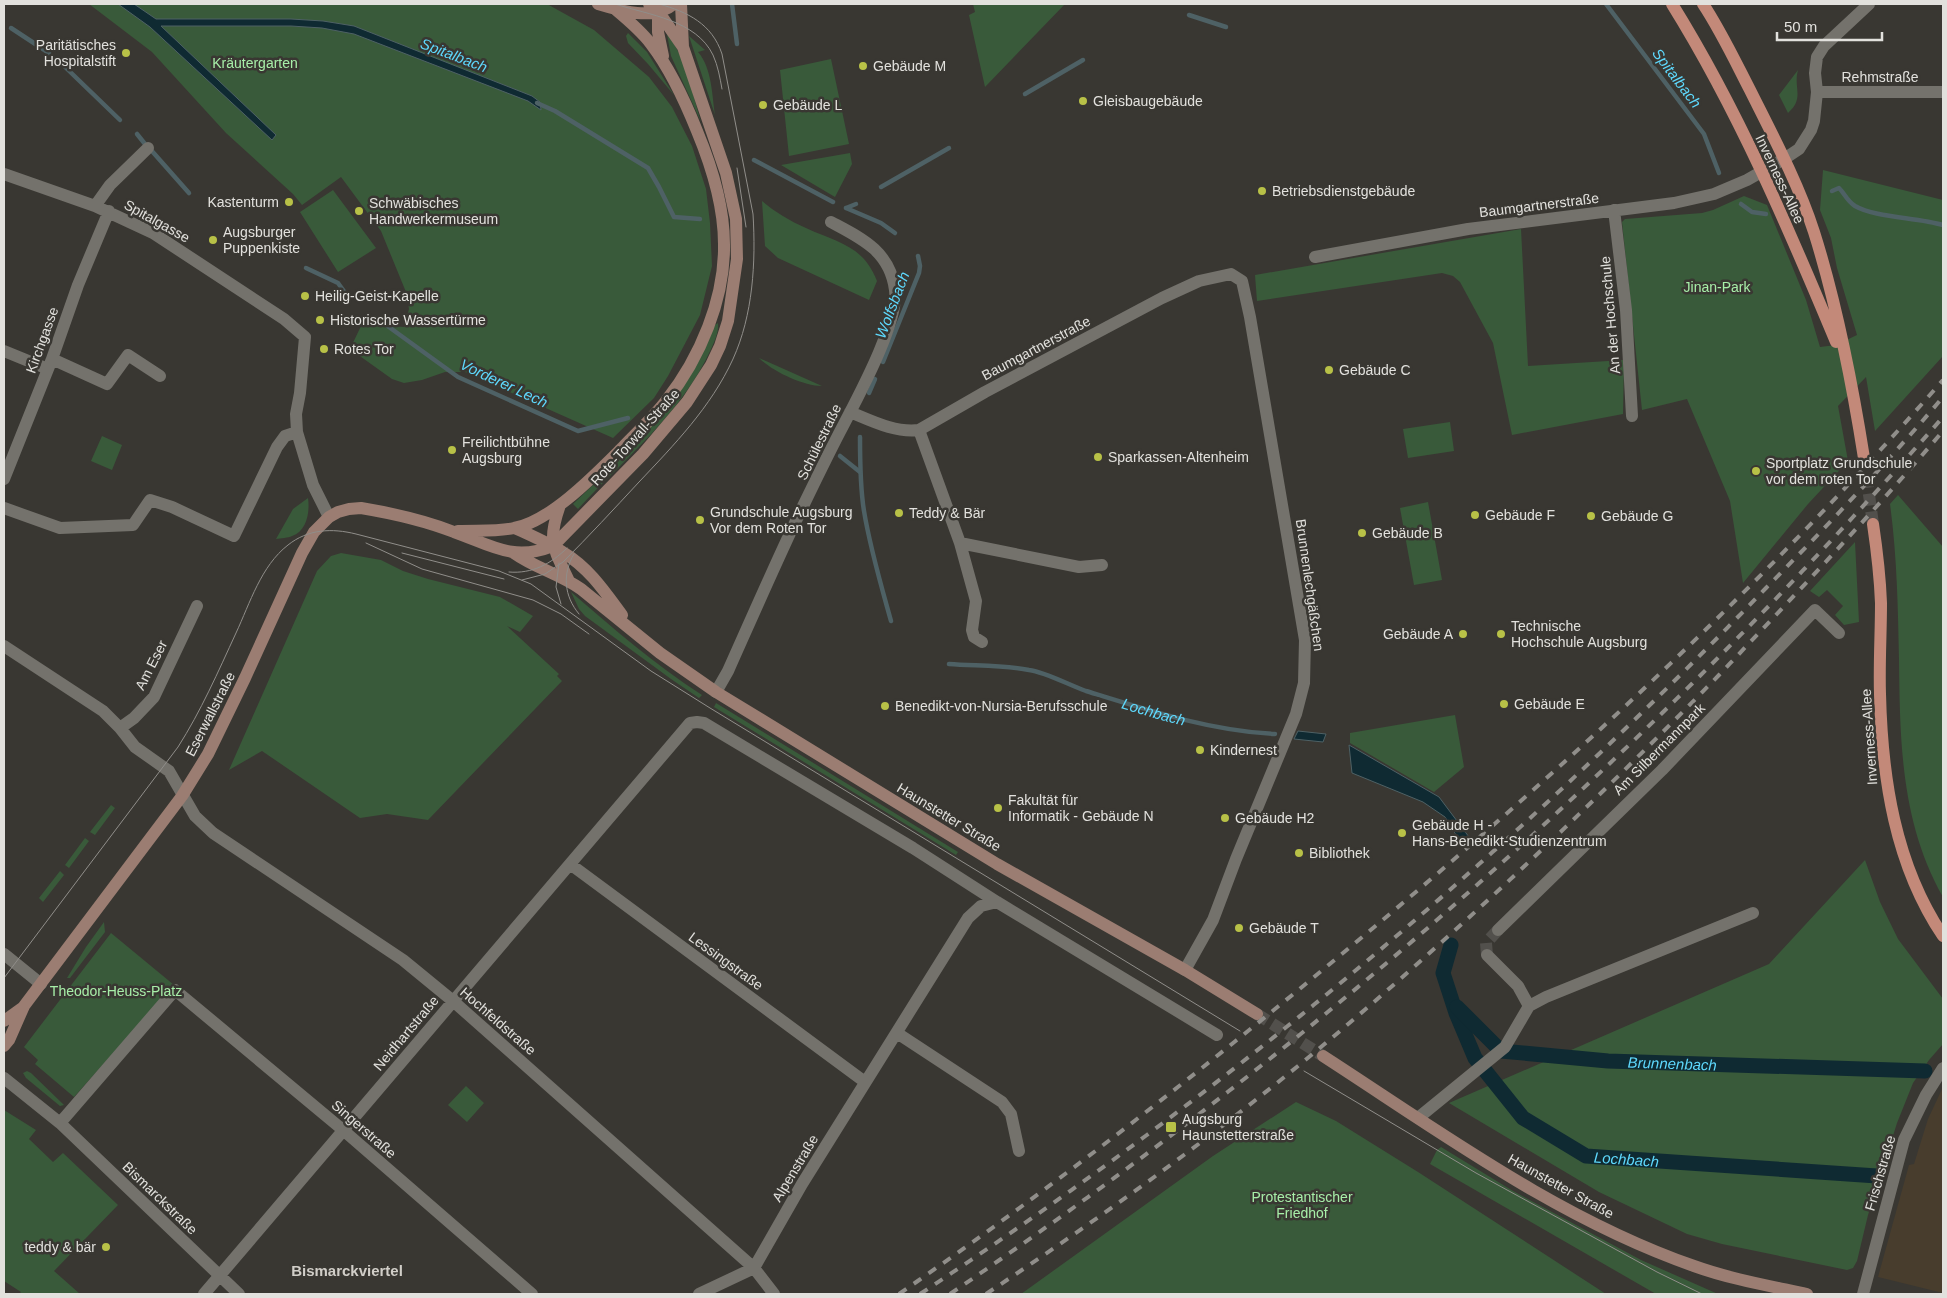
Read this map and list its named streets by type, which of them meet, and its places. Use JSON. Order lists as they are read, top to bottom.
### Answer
{
  "streets": {
    "main road": [
      "Inverness-Allee",
      "Rote-Torwall-Straße",
      "Eserwallstraße",
      "Haunstetter Straße"
    ],
    "street": [
      "Rehmstraße",
      "Baumgartnerstraße",
      "Spitalgasse",
      "An der Hochschule",
      "Kirchgasse",
      "Schülestraße",
      "Brunnenlechgäßchen",
      "Am Eser",
      "Am Silbermannpark",
      "Lessingstraße",
      "Hochfeldstraße",
      "Neidhartstraße",
      "Singerstraße",
      "Alpenstraße",
      "Frischstraße",
      "Bismarckstraße"
    ]
  },
  "crossings": [
    ["Rehmstraße", "Baumgartnerstraße"],
    ["Inverness-Allee", "Baumgartnerstraße"],
    ["Baumgartnerstraße", "An der Hochschule"],
    ["Baumgartnerstraße", "Brunnenlechgäßchen"],
    ["Spitalgasse", "Kirchgasse"],
    ["Rote-Torwall-Straße", "Eserwallstraße"],
    ["Rote-Torwall-Straße", "Haunstetter Straße"],
    ["Schülestraße", "Haunstetter Straße"],
    ["Brunnenlechgäßchen", "Haunstetter Straße"],
    ["Am Eser", "Hochfeldstraße"],
    ["Eserwallstraße", "Hochfeldstraße"],
    ["Lessingstraße", "Neidhartstraße"],
    ["Lessingstraße", "Alpenstraße"],
    ["Hochfeldstraße", "Neidhartstraße"],
    ["Hochfeldstraße", "Alpenstraße"],
    ["Neidhartstraße", "Singerstraße"],
    ["Neidhartstraße", "Alpenstraße"],
    ["Neidhartstraße", "Bismarckstraße"],
    ["Singerstraße", "Bismarckstraße"]
  ],
  "districts": ["Bismarckviertel"],
  "water": [
    "Spitalbach",
    "Wolfsbach",
    "Vorderer Lech",
    "Lochbach",
    "Brunnenbach"
  ],
  "parks": [
    "Kräutergarten",
    "Jinan-Park",
    "Theodor-Heuss-Platz",
    "Protestantischer Friedhof"
  ],
  "places": {
    "other": [
      "Paritätisches Hospitalstift",
      "Gebäude M",
      "Gleisbaugebäude",
      "Gebäude L",
      "Betriebsdienstgebäude",
      "Kastenturm",
      "Schwäbisches Handwerkermuseum",
      "Augsburger Puppenkiste",
      "Heilig-Geist-Kapelle",
      "Historische Wassertürme",
      "Rotes Tor",
      "Gebäude C",
      "Freilichtbühne Augsburg",
      "Sparkassen-Altenheim",
      "Sportplatz Grundschule vor dem roten Tor",
      "Teddy & Bär",
      "Gebäude F",
      "Gebäude G",
      "Grundschule Augsburg Vor dem Roten Tor",
      "Gebäude B",
      "Gebäude A",
      "Technische Hochschule Augsburg",
      "Gebäude E",
      "Benedikt-von-Nursia-Berufsschule",
      "Kindernest",
      "Fakultät für Informatik - Gebäude N",
      "Gebäude H2",
      "Gebäude H - Hans-Benedikt-Studienzentrum",
      "Bibliothek",
      "Gebäude T",
      "teddy & bär"
    ],
    "transit": ["Augsburg Haunstetterstraße"]
  },
  "scale_bar": "50 m"
}
